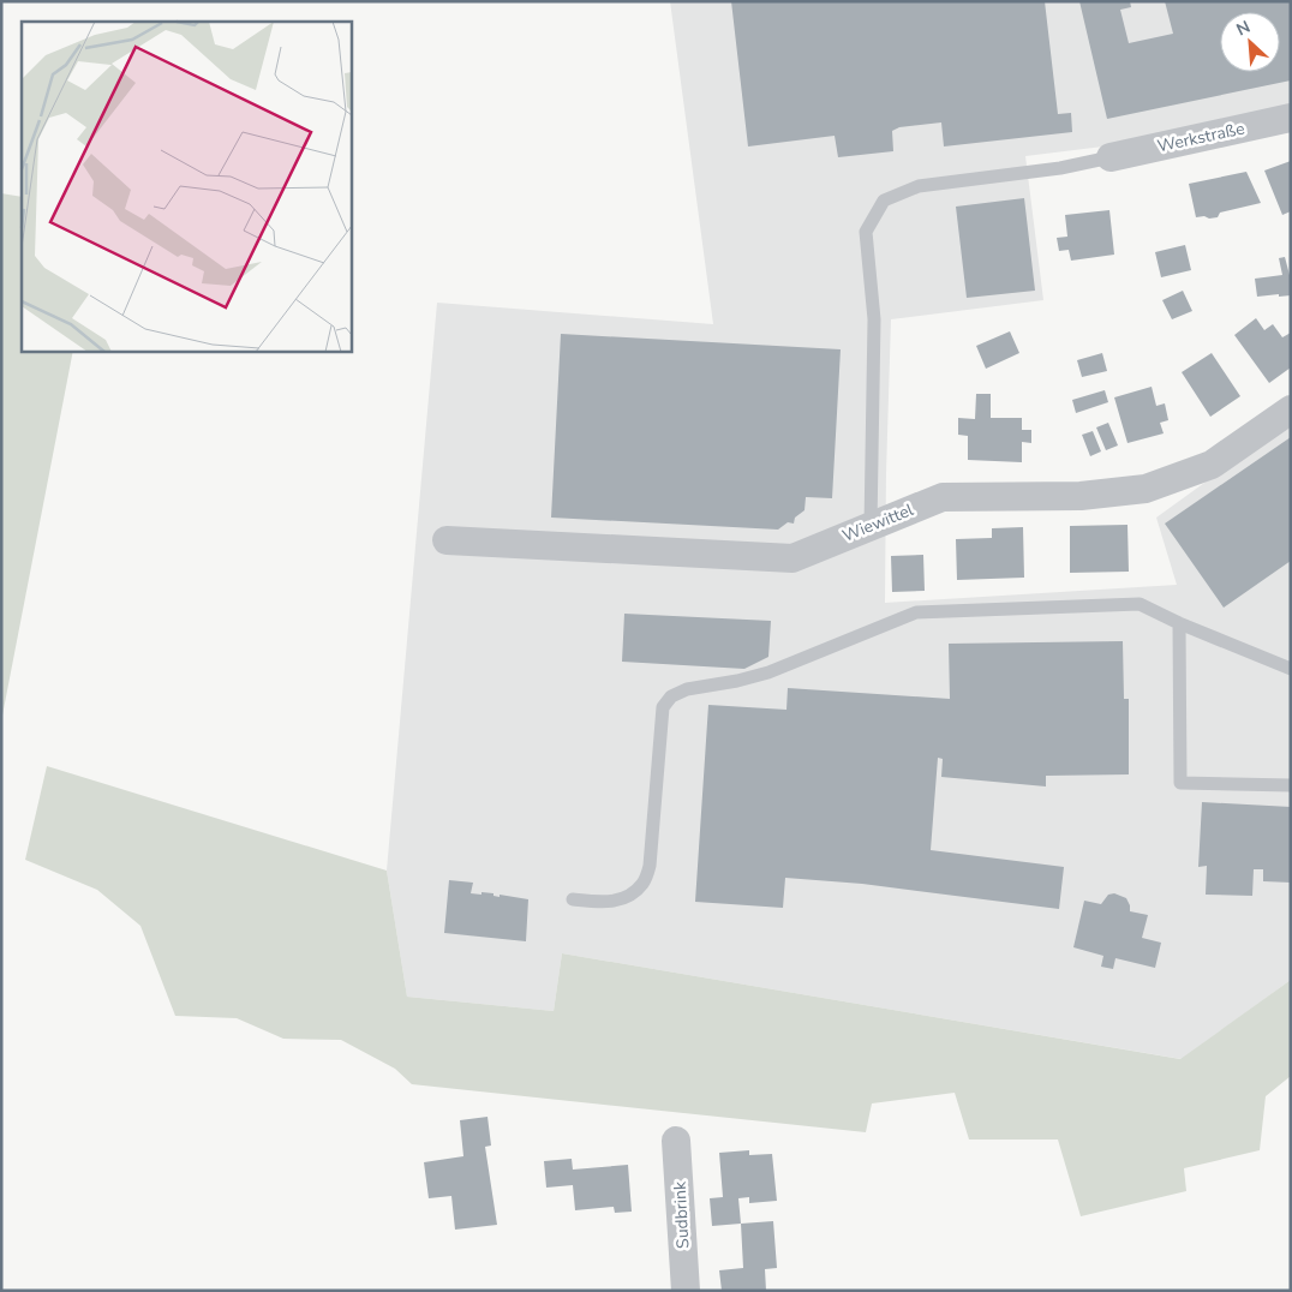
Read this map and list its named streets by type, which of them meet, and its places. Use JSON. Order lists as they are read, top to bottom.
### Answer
{
  "streets": {
    "street": ["Werkstraße", "Wiewittel", "Sudbrink"]
  },
  "north": "top left"
}
